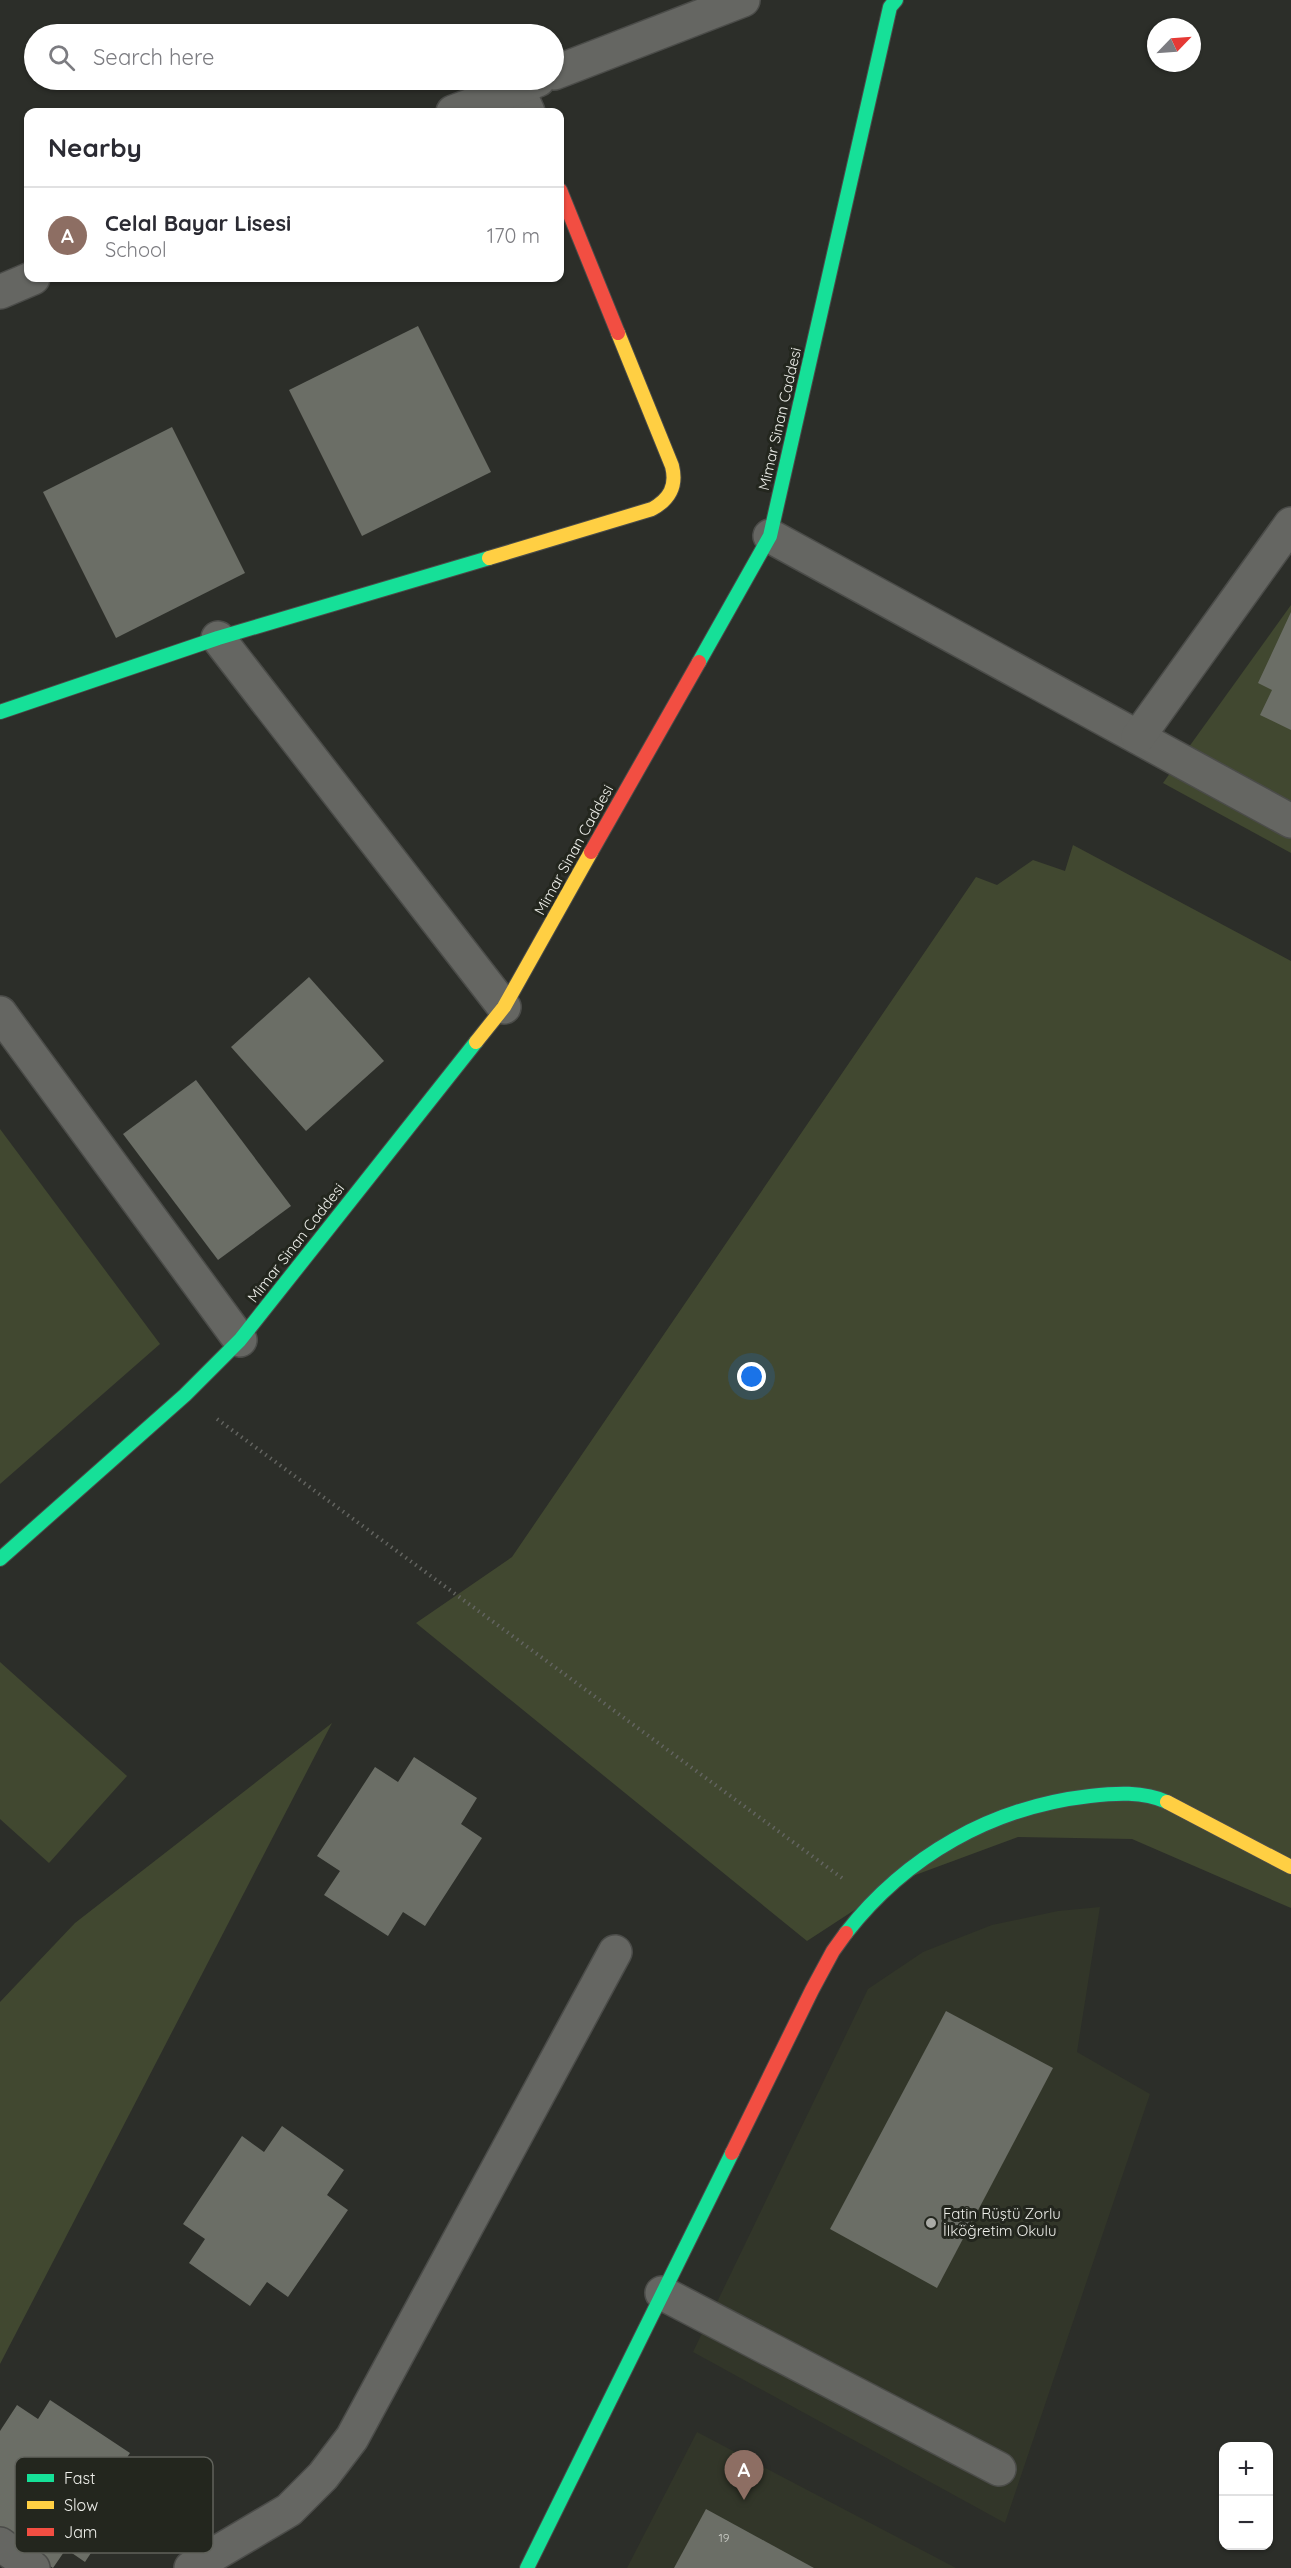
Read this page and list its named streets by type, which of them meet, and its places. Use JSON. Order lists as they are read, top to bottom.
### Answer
{
  "streets": {
    "street": ["Mimar Sinan Caddesi"]
  },
  "places": ["Fatin Rüştü Zorlu İlköğretim Okulu"],
  "house_numbers": ["19"],
  "legend": ["Fast", "Slow", "Jam"],
  "north": "top right",
  "page": {
    "search": "Search here",
    "heading": "Nearby",
    "list": [
      {
        "mark": "A",
        "name": "Celal Bayar Lisesi",
        "note": "School",
        "value": "170 m"
      }
    ],
    "map_buttons": ["+", "−"],
    "pins": "A"
  }
}
